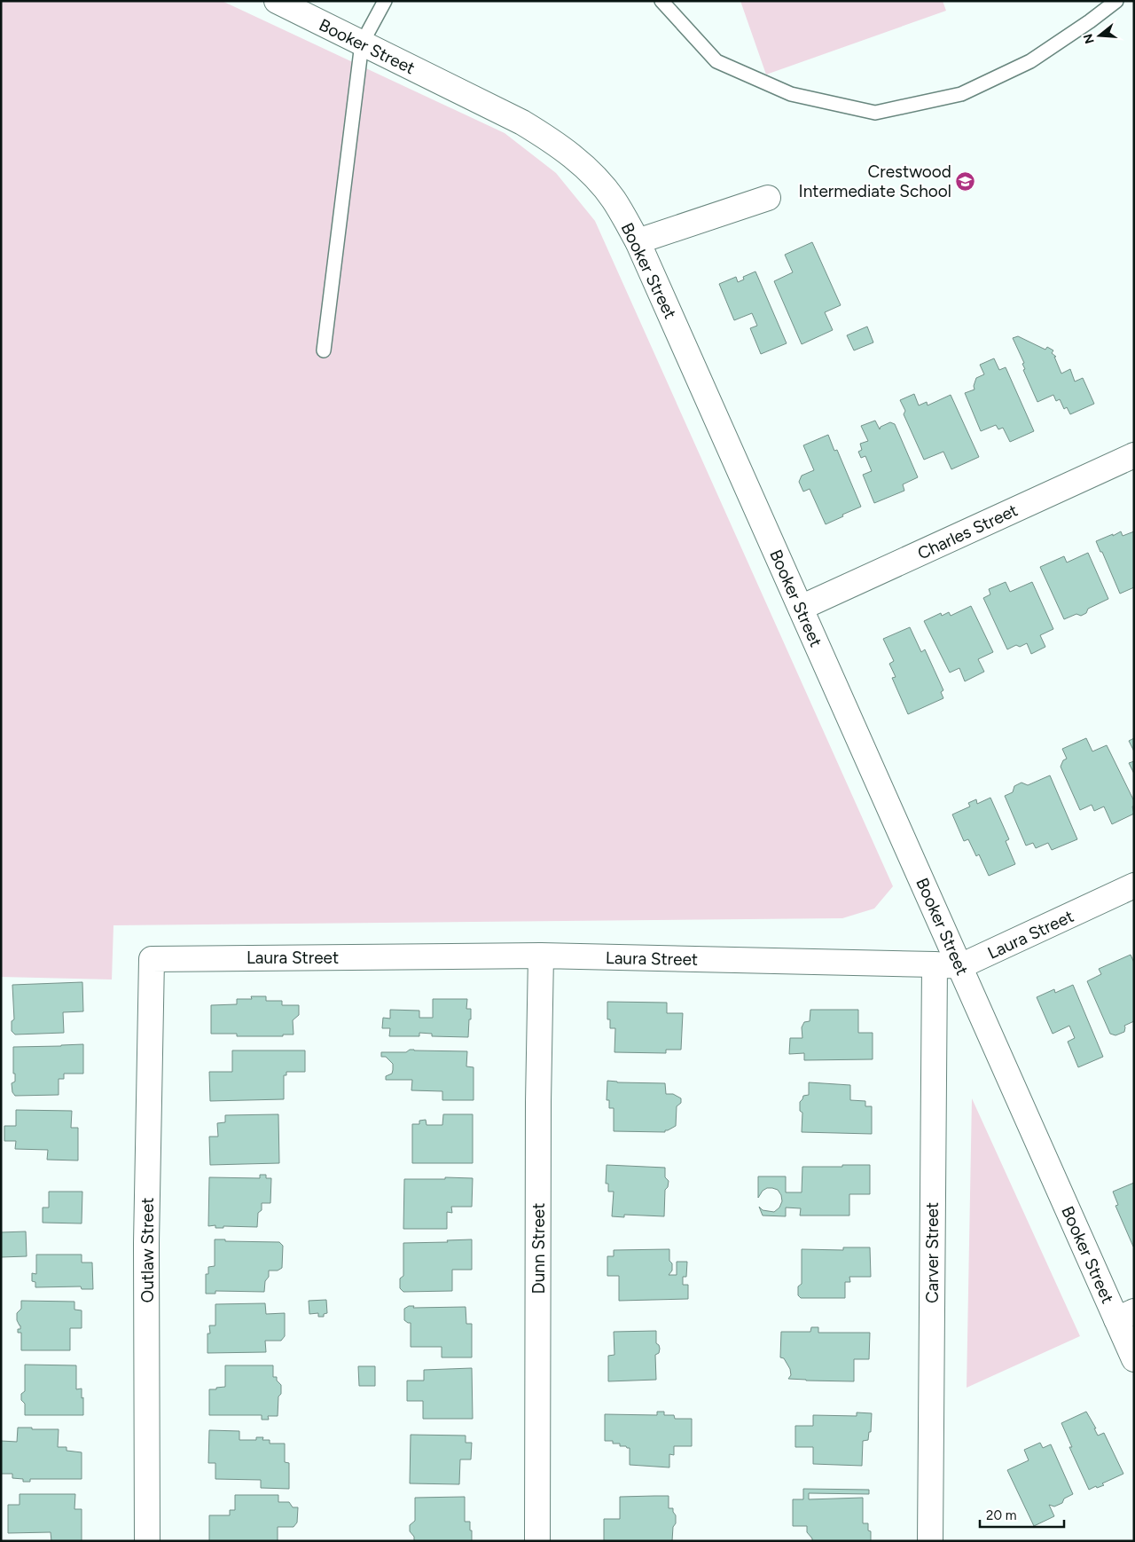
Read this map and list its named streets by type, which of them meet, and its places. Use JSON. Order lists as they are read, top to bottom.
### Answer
{
  "streets": {
    "street": [
      "Booker Street",
      "Charles Street",
      "Laura Street",
      "Dunn Street",
      "Outlaw Street",
      "Carver Street"
    ]
  },
  "crossings": [
    ["Booker Street", "Charles Street"],
    ["Booker Street", "Laura Street"],
    ["Laura Street", "Dunn Street"],
    ["Laura Street", "Outlaw Street"],
    ["Laura Street", "Carver Street"]
  ],
  "places": {
    "school or university": ["Crestwood Intermediate School"]
  },
  "scale_bar": "20 m",
  "north": "left"
}
